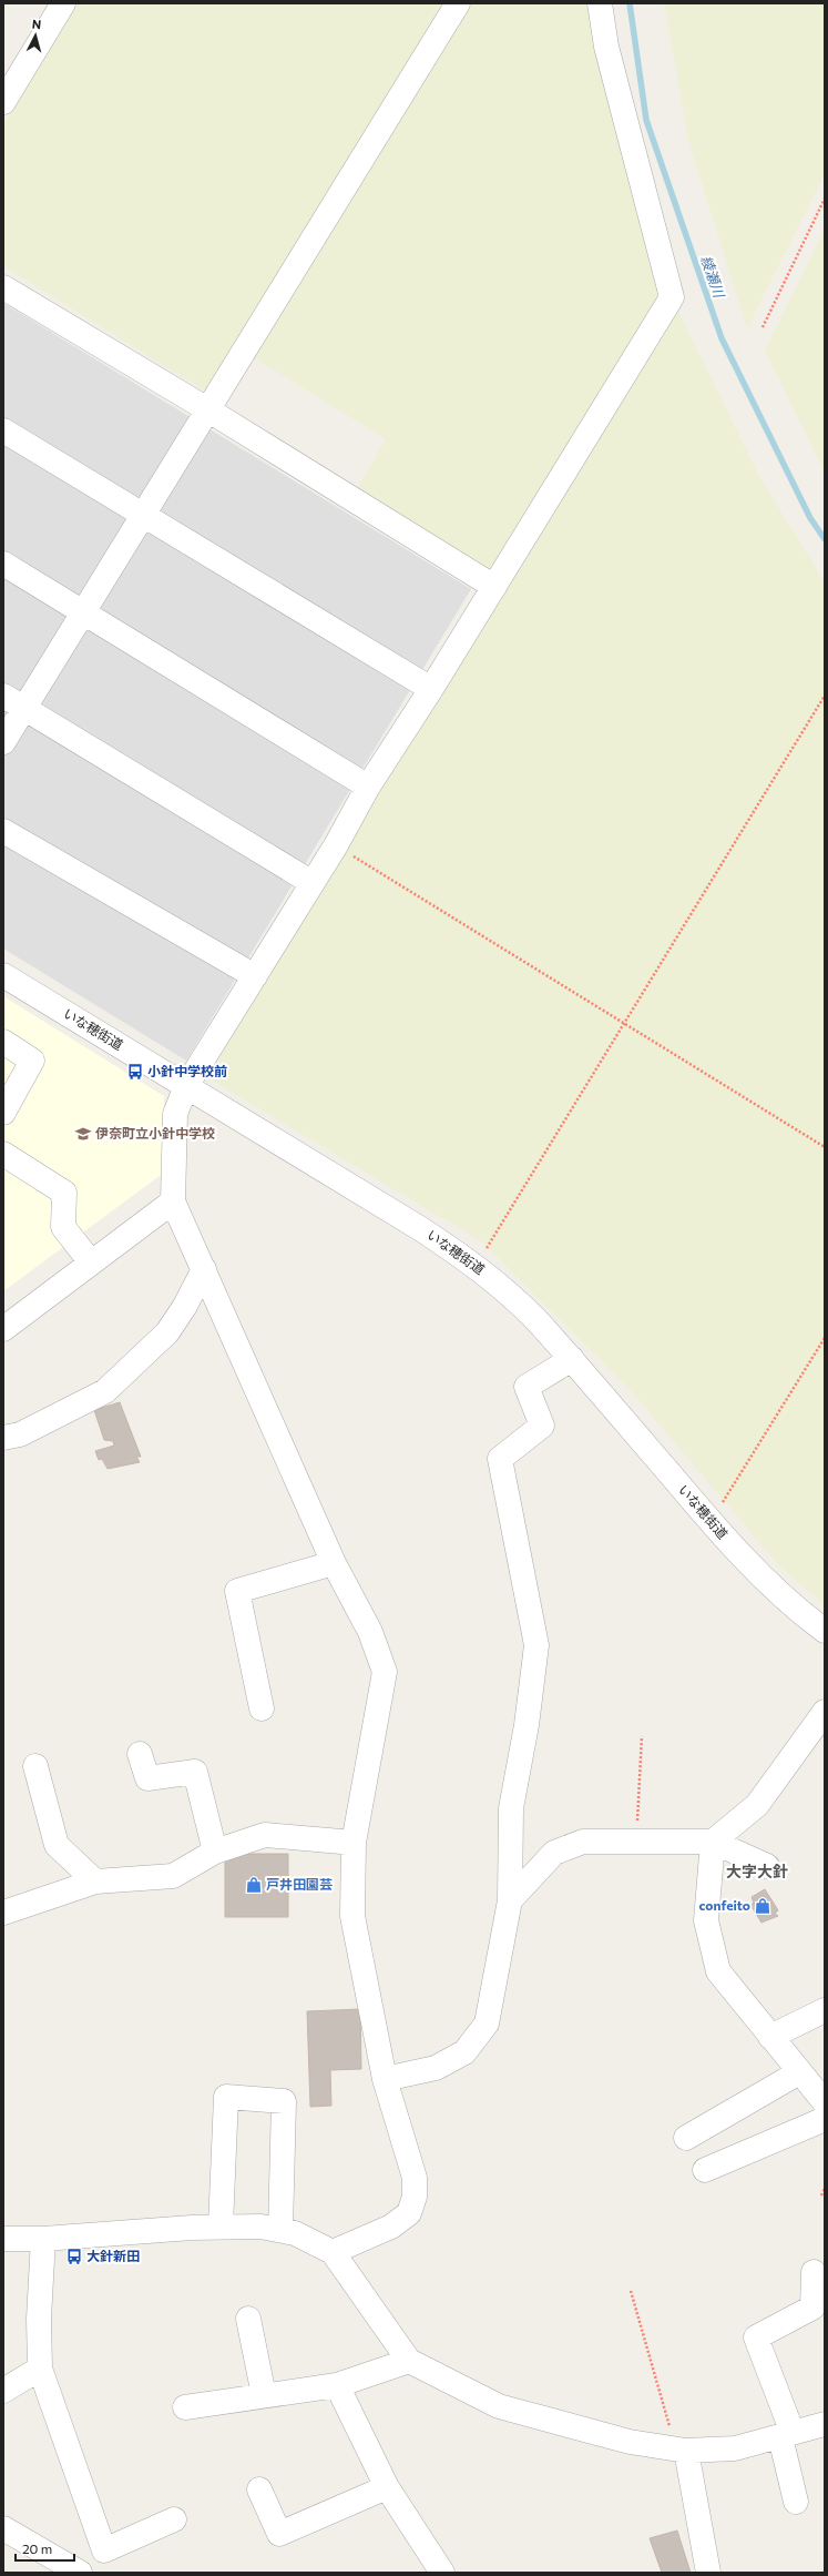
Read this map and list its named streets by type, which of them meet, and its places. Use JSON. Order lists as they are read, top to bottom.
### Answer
{
  "streets": {
    "street": ["いな穂街道"]
  },
  "districts": ["大字大針"],
  "water": ["綾瀬川"],
  "places": {
    "bus stop": ["小針中学校前", "大針新田"],
    "school or university": ["伊奈町立小針中学校"],
    "shop": ["戸井田園芸", "confeito"]
  },
  "scale_bar": "20 m",
  "north": "top"
}
